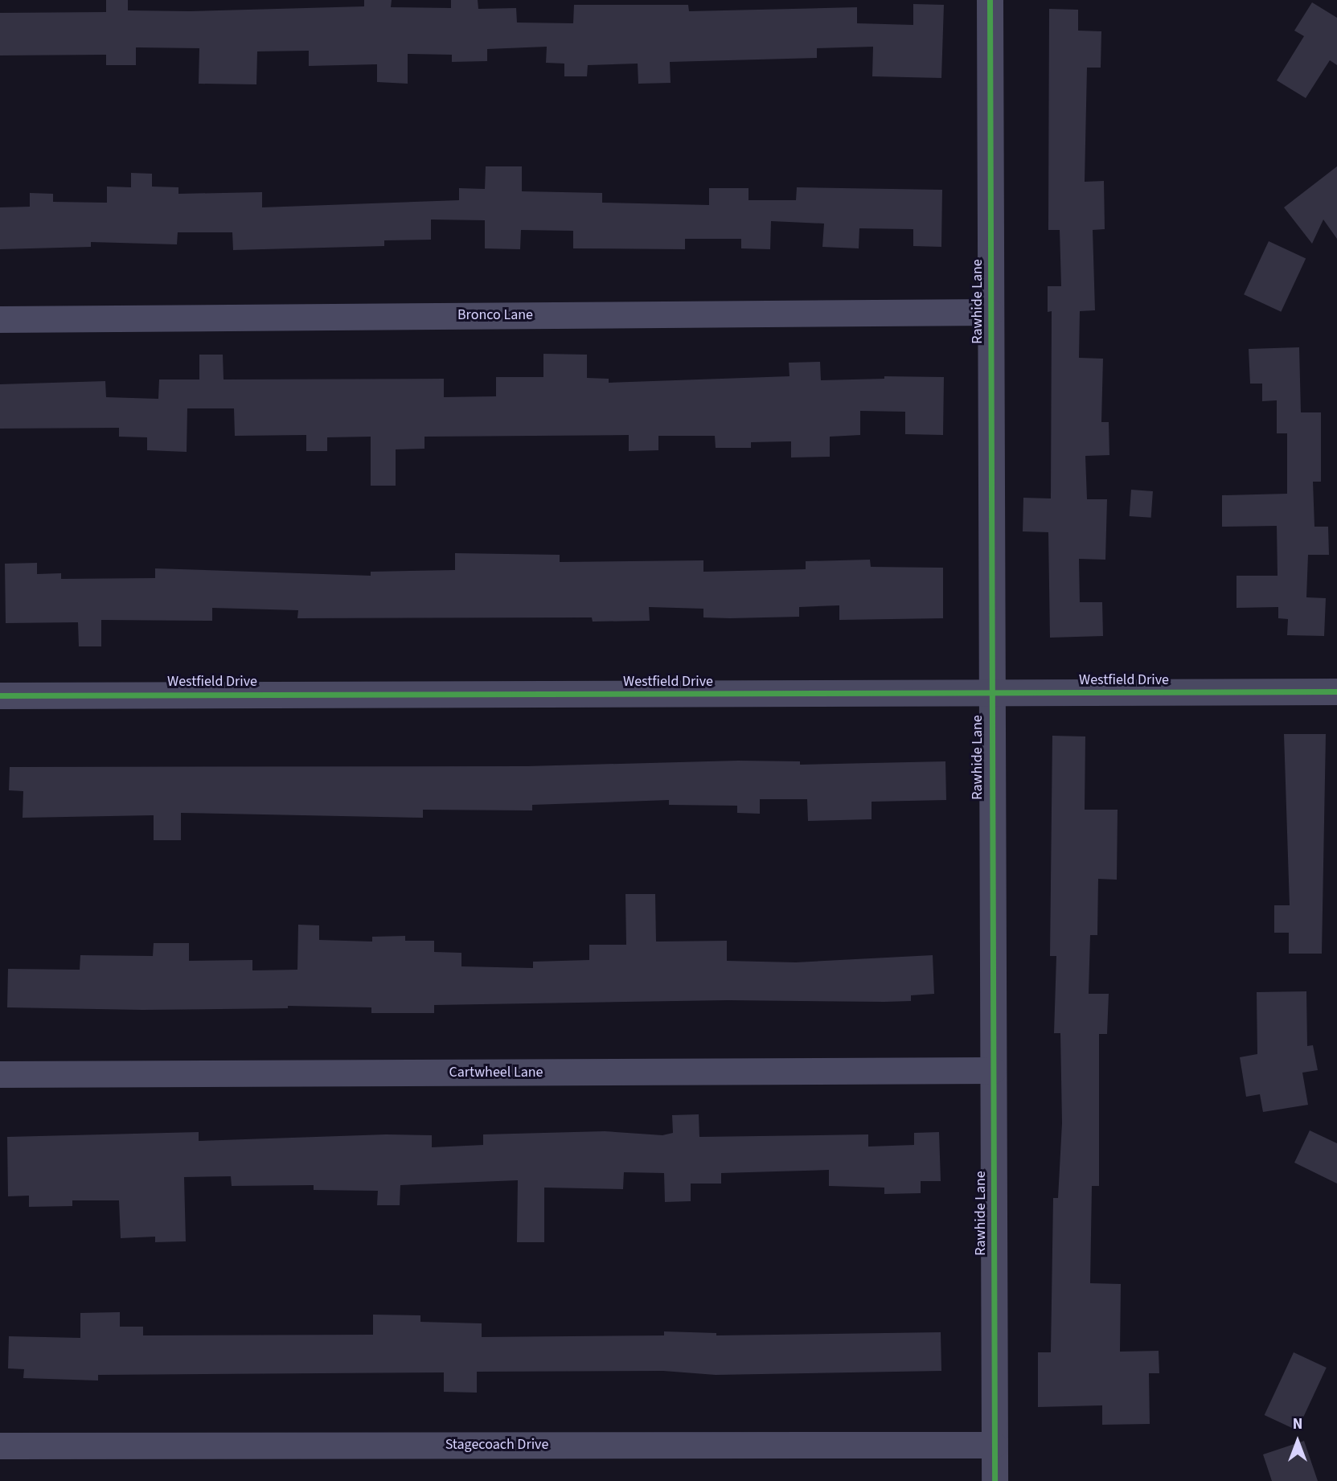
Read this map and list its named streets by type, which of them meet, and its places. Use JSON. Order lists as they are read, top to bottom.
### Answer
{
  "streets": {
    "street": [
      "Rawhide Lane",
      "Bronco Lane",
      "Westfield Drive",
      "Cartwheel Lane",
      "Stagecoach Drive"
    ]
  },
  "crossings": [
    ["Rawhide Lane", "Bronco Lane"],
    ["Rawhide Lane", "Westfield Drive"],
    ["Rawhide Lane", "Cartwheel Lane"],
    ["Rawhide Lane", "Stagecoach Drive"]
  ],
  "north": "top"
}
